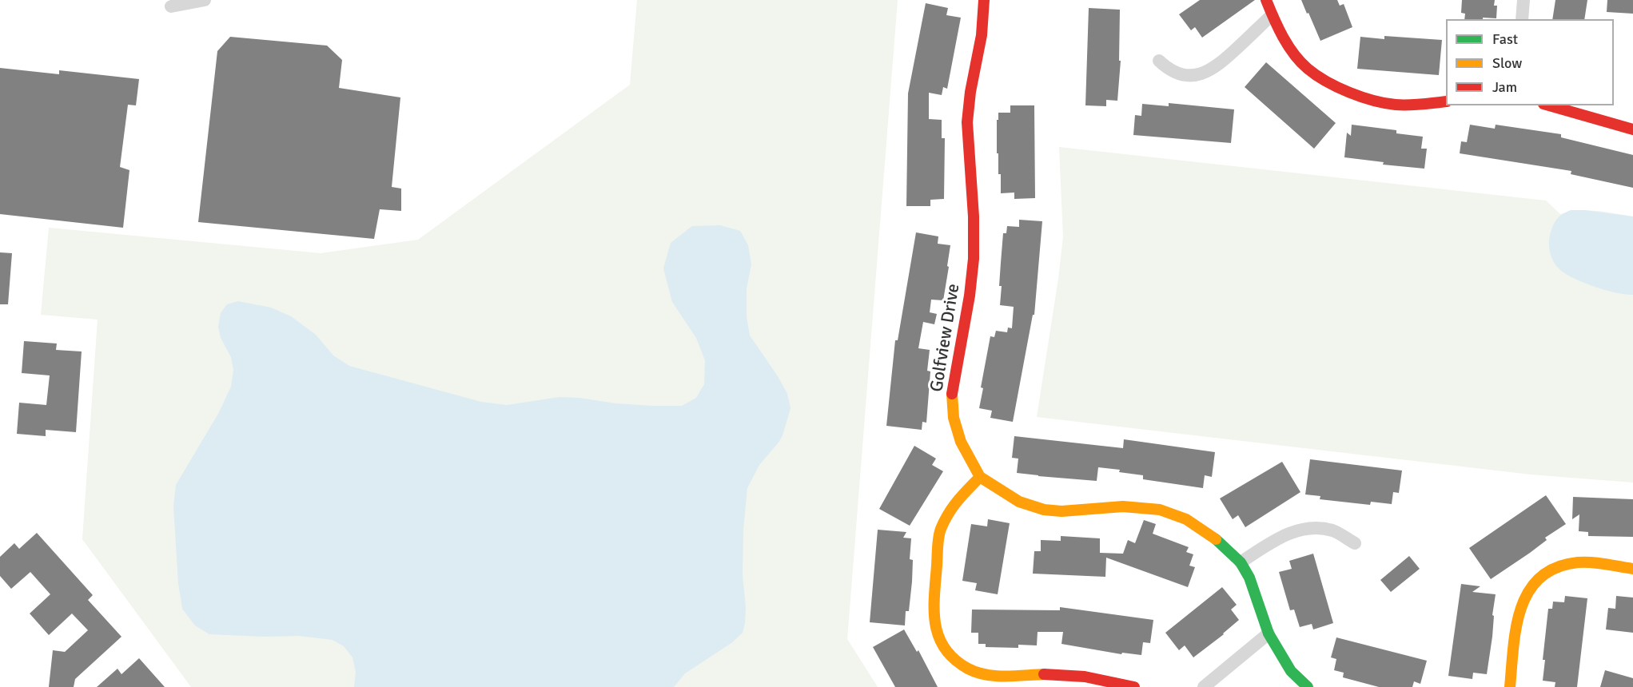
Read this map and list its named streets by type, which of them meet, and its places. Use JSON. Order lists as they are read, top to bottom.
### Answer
{
  "streets": {
    "street": ["Golfview Drive"]
  },
  "legend": ["Fast", "Slow", "Jam"]
}
